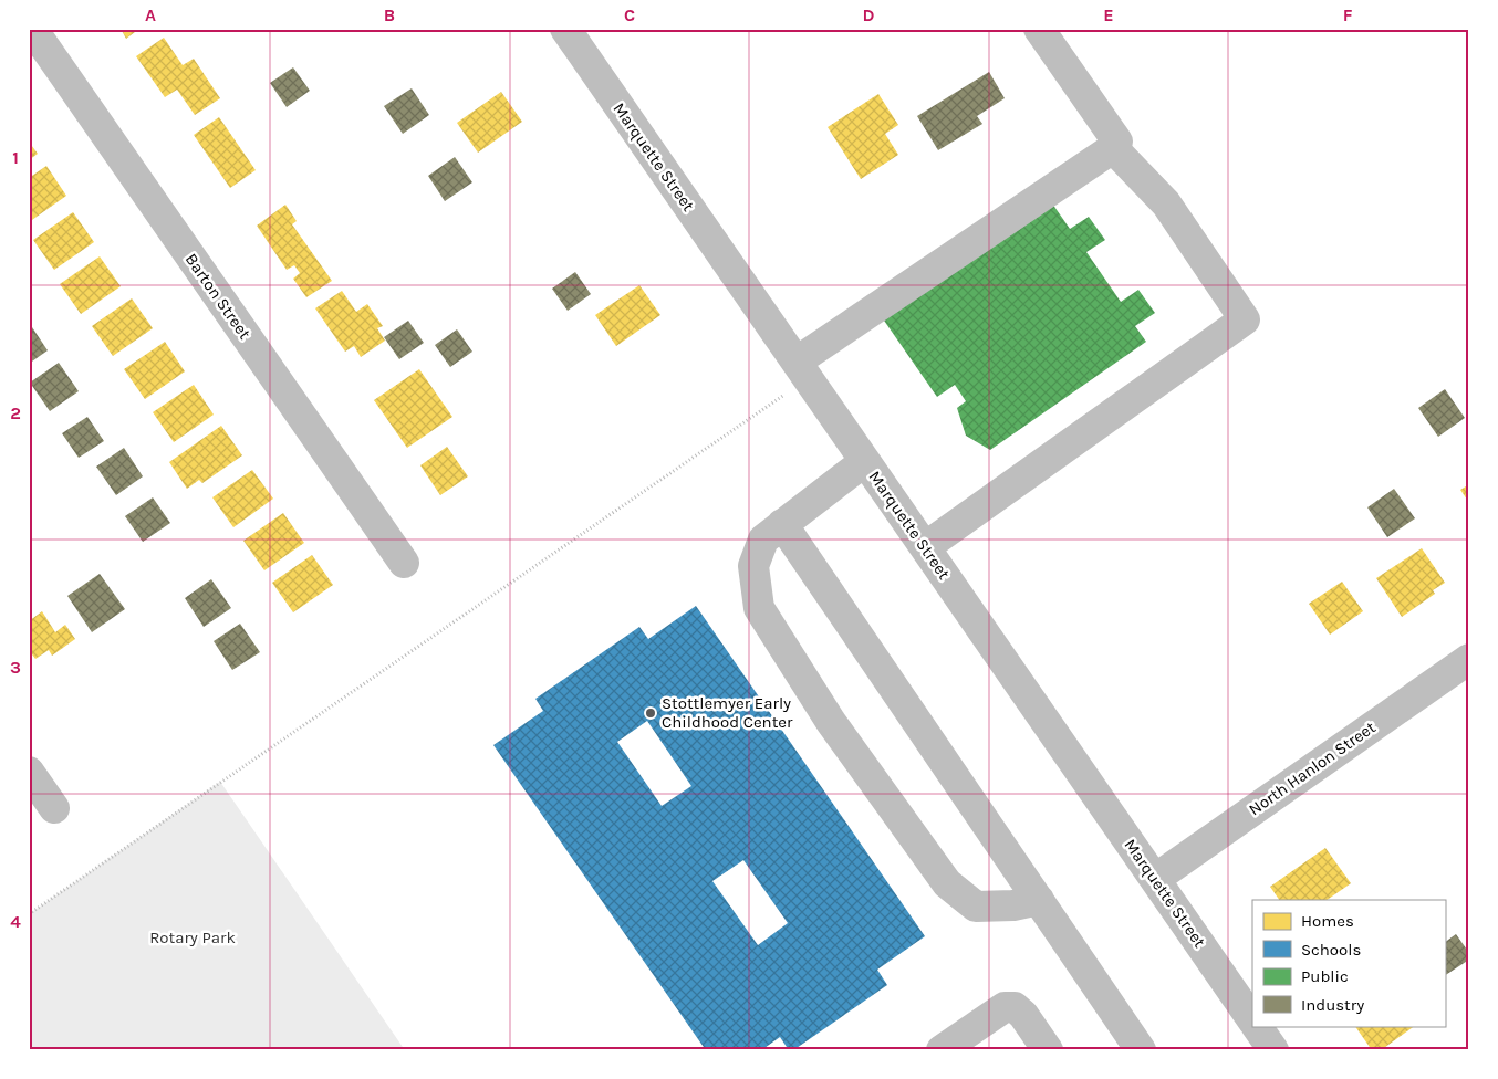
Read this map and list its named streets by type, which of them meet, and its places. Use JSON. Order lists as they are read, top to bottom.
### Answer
{
  "streets": {
    "street": ["Marquette Street", "Barton Street", "North Hanlon Street"]
  },
  "crossings": [
    ["Marquette Street", "North Hanlon Street"]
  ],
  "parks": ["Rotary Park"],
  "places": ["Stottlemyer Early Childhood Center"],
  "legend": [
    "Homes",
    "Schools",
    "Public",
    "Industry"
  ],
  "grid": {
    "columns": [
      "A",
      "B",
      "C",
      "D",
      "E",
      "F"
    ],
    "rows": [
      "1",
      "2",
      "3",
      "4"
    ]
  }
}
